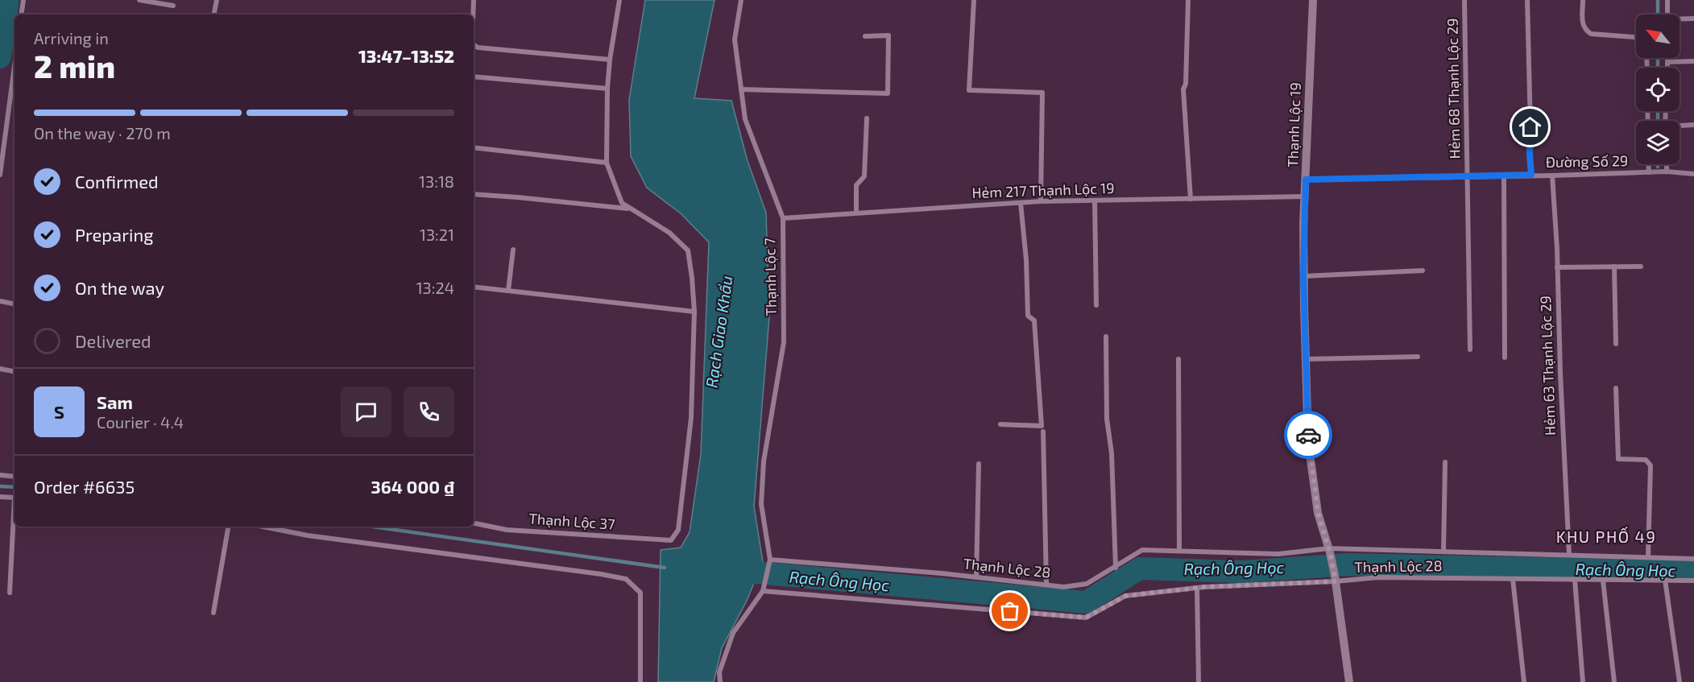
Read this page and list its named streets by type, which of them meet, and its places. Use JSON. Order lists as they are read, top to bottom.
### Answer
{
  "streets": {
    "street": [
      "Hẻm 68 Thạnh Lộc 29",
      "Thạnh Lộc 19",
      "Đường Số 29",
      "Hẻm 217 Thạnh Lộc 19",
      "Thạnh Lộc 7",
      "Hẻm 63 Thạnh Lộc 29",
      "Thạnh Lộc 37",
      "Thạnh Lộc 28"
    ]
  },
  "crossings": [
    ["Hẻm 68 Thạnh Lộc 29", "Đường Số 29"],
    ["Thạnh Lộc 19", "Đường Số 29"],
    ["Thạnh Lộc 19", "Hẻm 217 Thạnh Lộc 19"],
    ["Thạnh Lộc 19", "Thạnh Lộc 28"],
    ["Đường Số 29", "Hẻm 63 Thạnh Lộc 29"],
    ["Hẻm 217 Thạnh Lộc 19", "Thạnh Lộc 7"],
    ["Thạnh Lộc 7", "Thạnh Lộc 28"],
    ["Hẻm 63 Thạnh Lộc 29", "Thạnh Lộc 28"]
  ],
  "districts": ["KHU PHỐ 49"],
  "water": ["Rạch Giao Khẩu", "Rạch Ông Học"],
  "north": "top left",
  "page": {
    "heading": ["2 min", "Arriving in", "13:47–13:52"],
    "panel": [
      "Sam",
      "Courier · 4.4",
      "Order #6635",
      "364 000 ₫"
    ],
    "bar": "On the way · 270 m",
    "list": [
      ["Confirmed", "13:18"],
      ["Preparing", "13:21"],
      ["On the way", "13:24"],
      "Delivered"
    ],
    "round": "S"
  }
}
